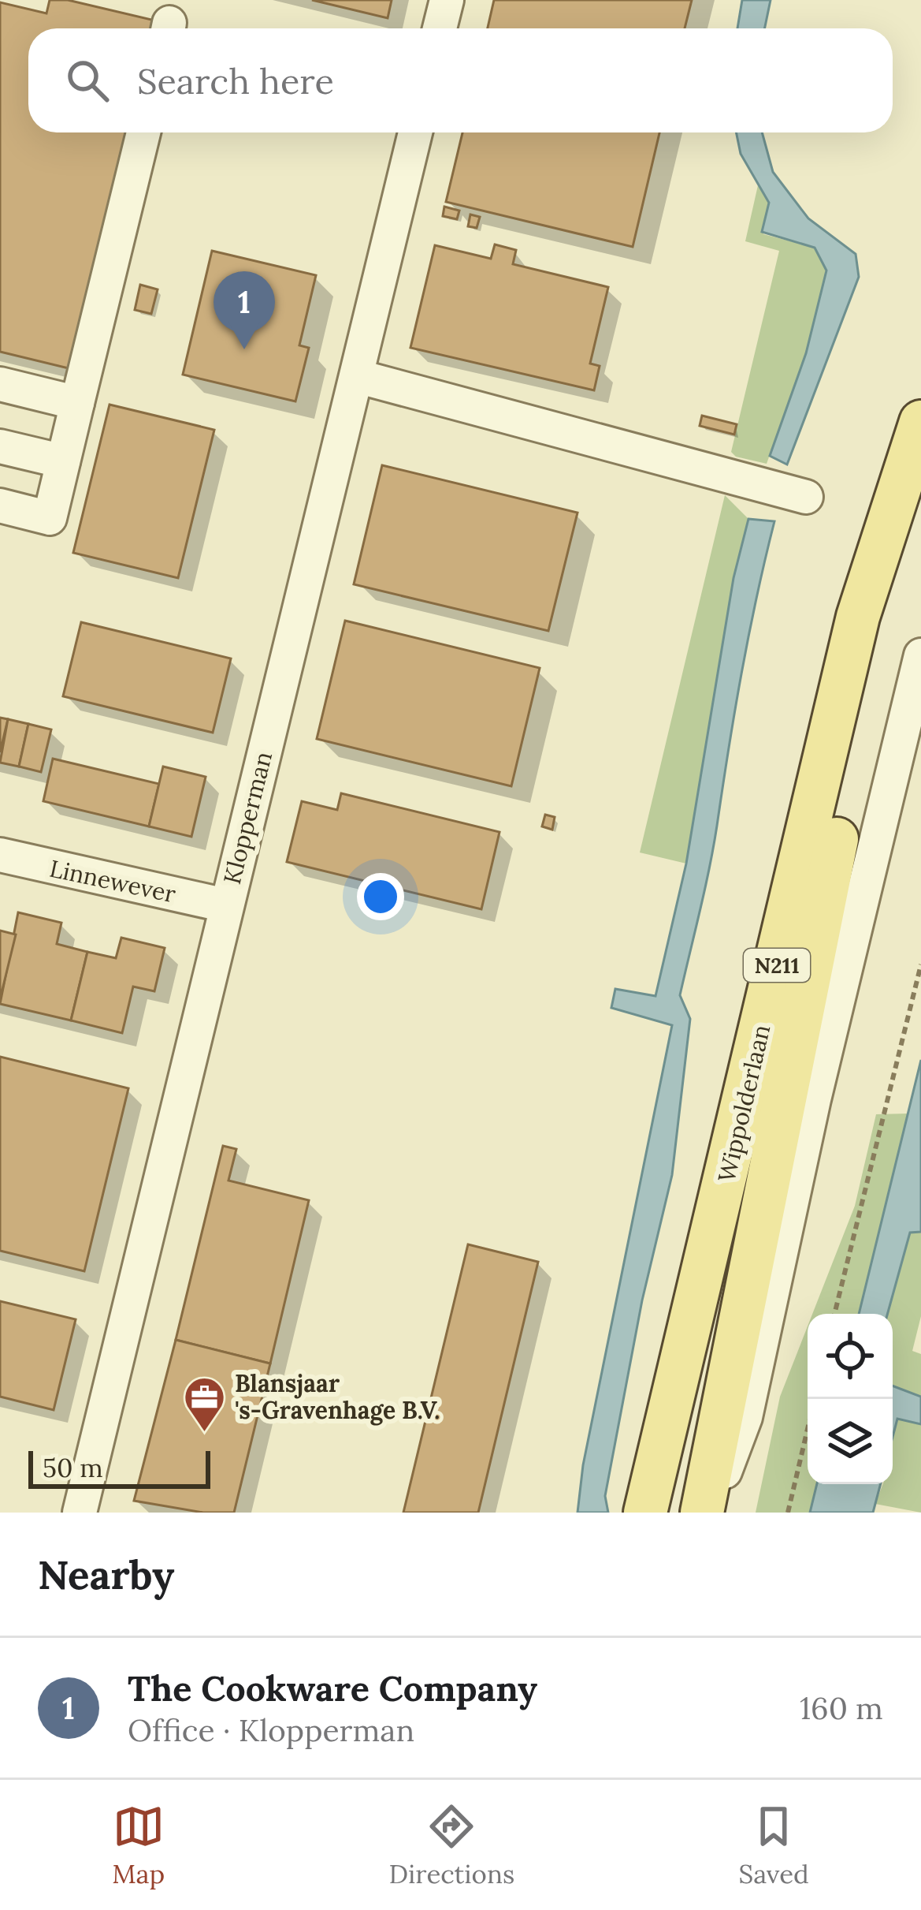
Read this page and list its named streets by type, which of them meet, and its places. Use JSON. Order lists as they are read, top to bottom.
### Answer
{
  "streets": {
    "main road": ["N211", "Wippolderlaan"],
    "street": ["Klopperman", "Linnewever"]
  },
  "crossings": [
    ["Klopperman", "Linnewever"]
  ],
  "places": {
    "office": ["Blansjaar 's-Gravenhage B.V."]
  },
  "scale_bar": "50 m",
  "page": {
    "search": "Search here",
    "pins": "1",
    "scale": "50 m",
    "heading": "Nearby",
    "list": [
      {
        "mark": "1",
        "name": "The Cookware Company",
        "note": "Office · Klopperman",
        "value": "160 m"
      }
    ],
    "nav": ["Map", "Directions", "Saved"]
  }
}
